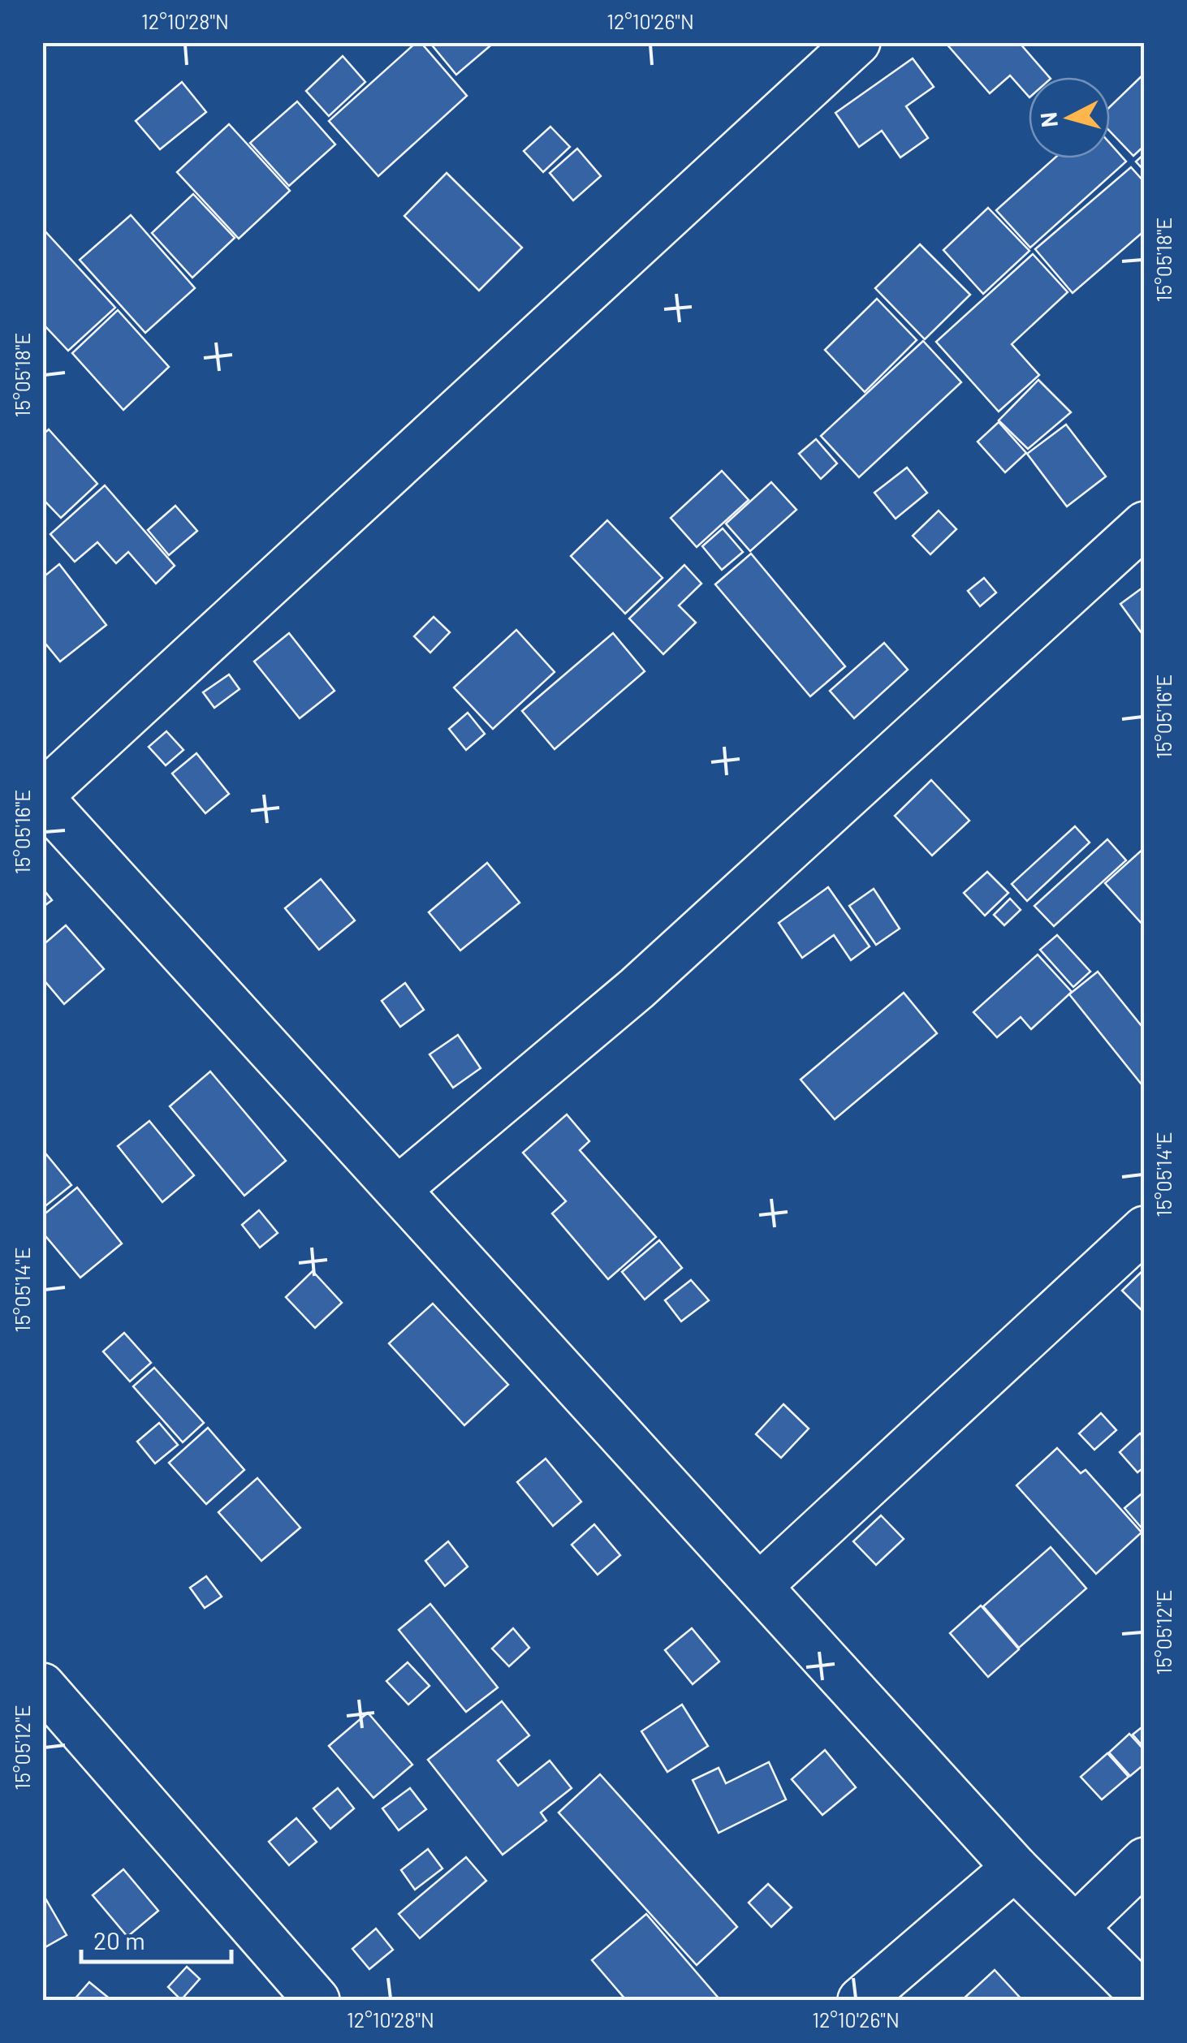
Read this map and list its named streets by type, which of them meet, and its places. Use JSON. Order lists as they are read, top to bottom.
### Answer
{
  "scale_bar": "20 m",
  "north": "left",
  "coordinates": [
    "12°10'28\"N",
    "12°10'26\"N",
    "15°05'18\"E",
    "15°05'16\"E",
    "15°05'14\"E",
    "15°05'12\"E"
  ]
}
